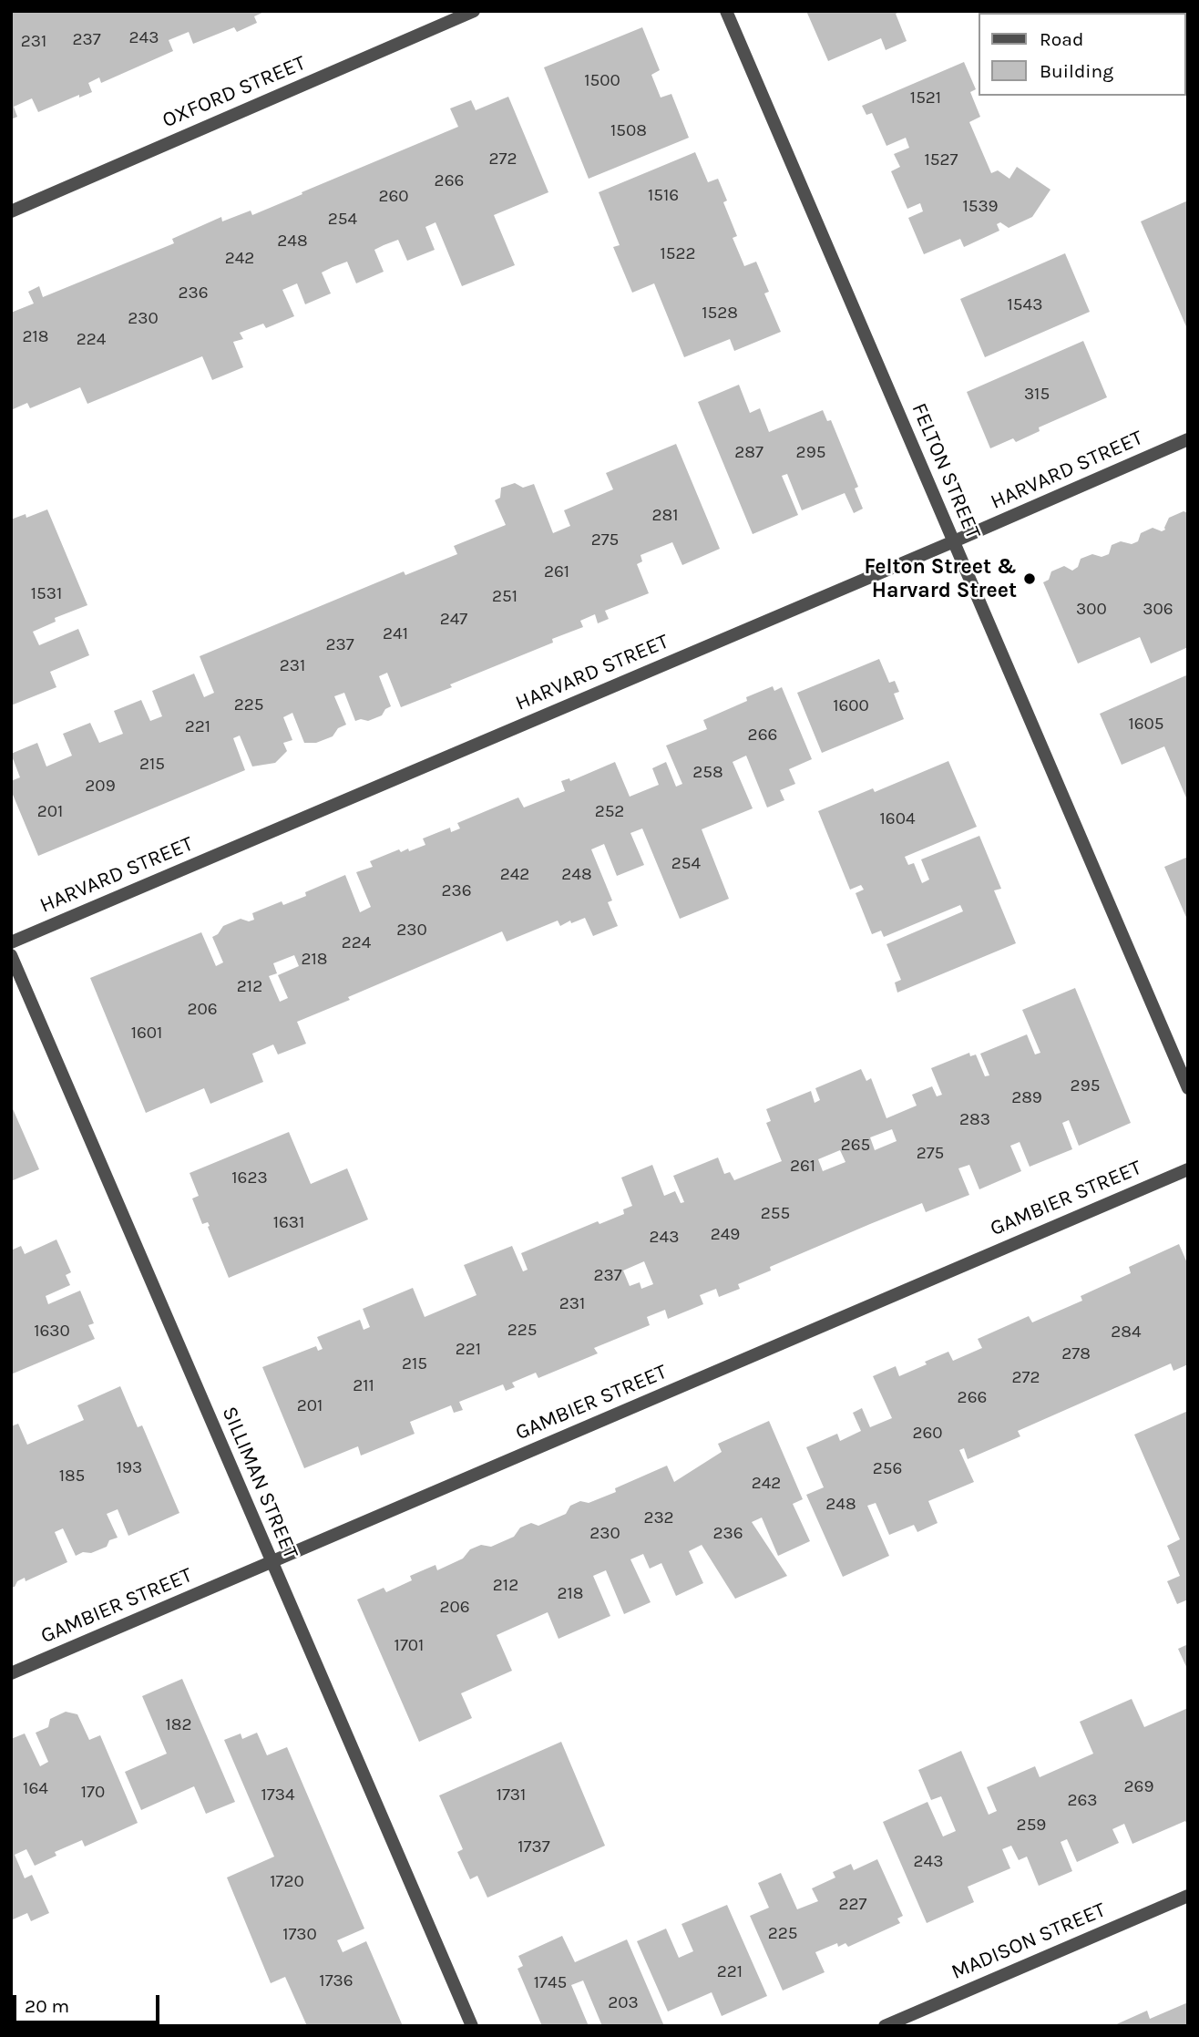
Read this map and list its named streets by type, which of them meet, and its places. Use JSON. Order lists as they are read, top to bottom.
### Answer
{
  "streets": {
    "street": [
      "OXFORD STREET",
      "HARVARD STREET",
      "FELTON STREET",
      "GAMBIER STREET",
      "SILLIMAN STREET",
      "MADISON STREET"
    ]
  },
  "crossings": [
    ["HARVARD STREET", "FELTON STREET"],
    ["GAMBIER STREET", "SILLIMAN STREET"]
  ],
  "places": ["Felton Street & Harvard Street"],
  "house_numbers": [
    "243",
    "237",
    "231",
    "1500",
    "1521",
    "1508",
    "272",
    "1527",
    "266",
    "1516",
    "260",
    "1539",
    "254",
    "248",
    "1522",
    "242",
    "236",
    "1543",
    "1528",
    "230",
    "218",
    "224",
    "315",
    "287",
    "295",
    "281",
    "275",
    "261",
    "1531",
    "251",
    "300",
    "306",
    "247",
    "241",
    "237",
    "231",
    "225",
    "1600",
    "1605",
    "221",
    "266",
    "215",
    "258",
    "209",
    "201",
    "252",
    "1604",
    "254",
    "242",
    "248",
    "236",
    "230",
    "224",
    "218",
    "212",
    "206",
    "1601",
    "295",
    "289",
    "283",
    "265",
    "275",
    "261",
    "1623",
    "255",
    "1631",
    "249",
    "243",
    "237",
    "231",
    "225",
    "1630",
    "284",
    "221",
    "278",
    "215",
    "272",
    "211",
    "266",
    "201",
    "260",
    "193",
    "256",
    "185",
    "242",
    "248",
    "232",
    "230",
    "236",
    "212",
    "218",
    "206",
    "1701",
    "182",
    "269",
    "164",
    "170",
    "1734",
    "1731",
    "263",
    "259",
    "1737",
    "243",
    "1720",
    "227",
    "225",
    "1730",
    "221",
    "1736",
    "1745",
    "203"
  ],
  "legend": ["Road", "Building"],
  "scale_bar": "20 m"
}
